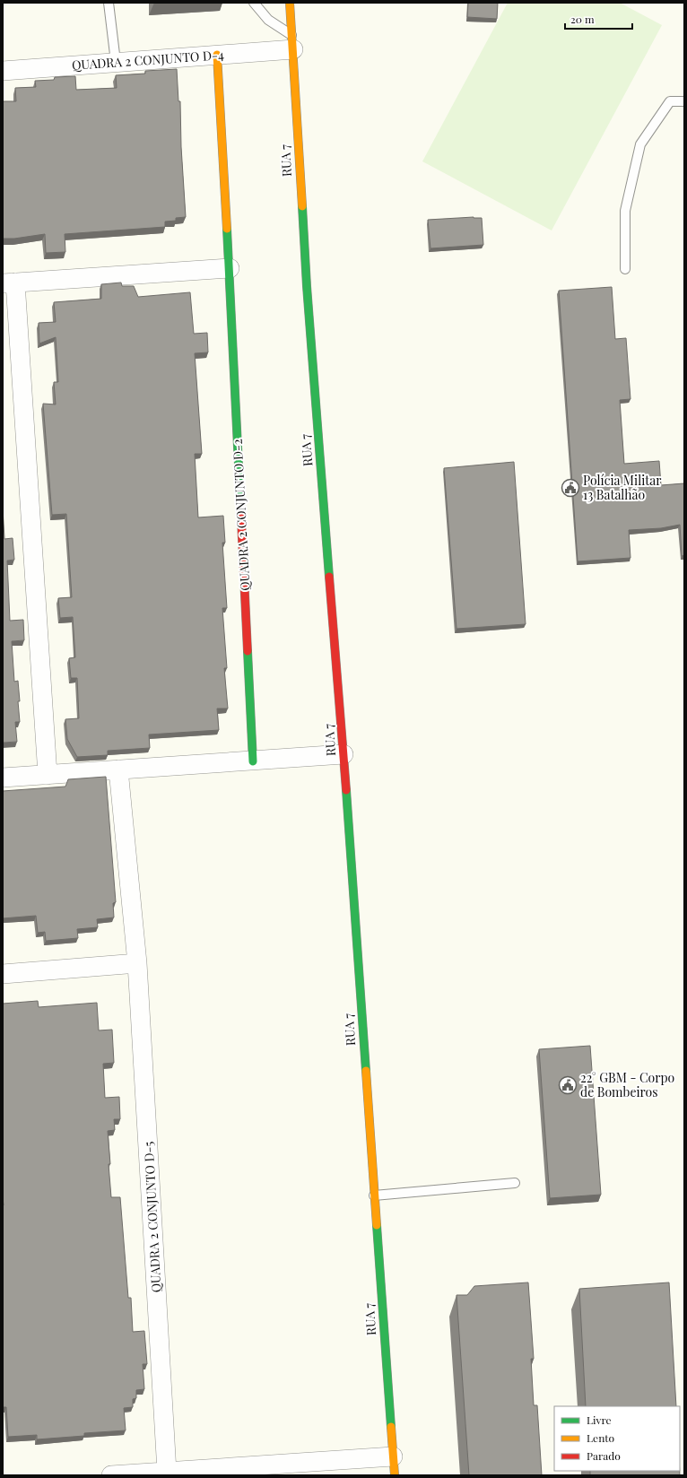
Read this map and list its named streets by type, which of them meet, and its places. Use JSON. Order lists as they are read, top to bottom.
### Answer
{
  "streets": {
    "main road": ["RUA 7", "QUADRA 2 CONJUNTO D-2"],
    "street": ["QUADRA 2 CONJUNTO D-4", "QUADRA 2 CONJUNTO D-5"]
  },
  "crossings": [
    ["QUADRA 2 CONJUNTO D-4", "RUA 7"],
    ["QUADRA 2 CONJUNTO D-4", "QUADRA 2 CONJUNTO D-2"]
  ],
  "places": {
    "public building": ["Polícia Militar 13 Batalhão", "22° GBM - Corpo de Bombeiros"]
  },
  "legend": ["Livre", "Lento", "Parado"],
  "scale_bar": "20 m"
}
